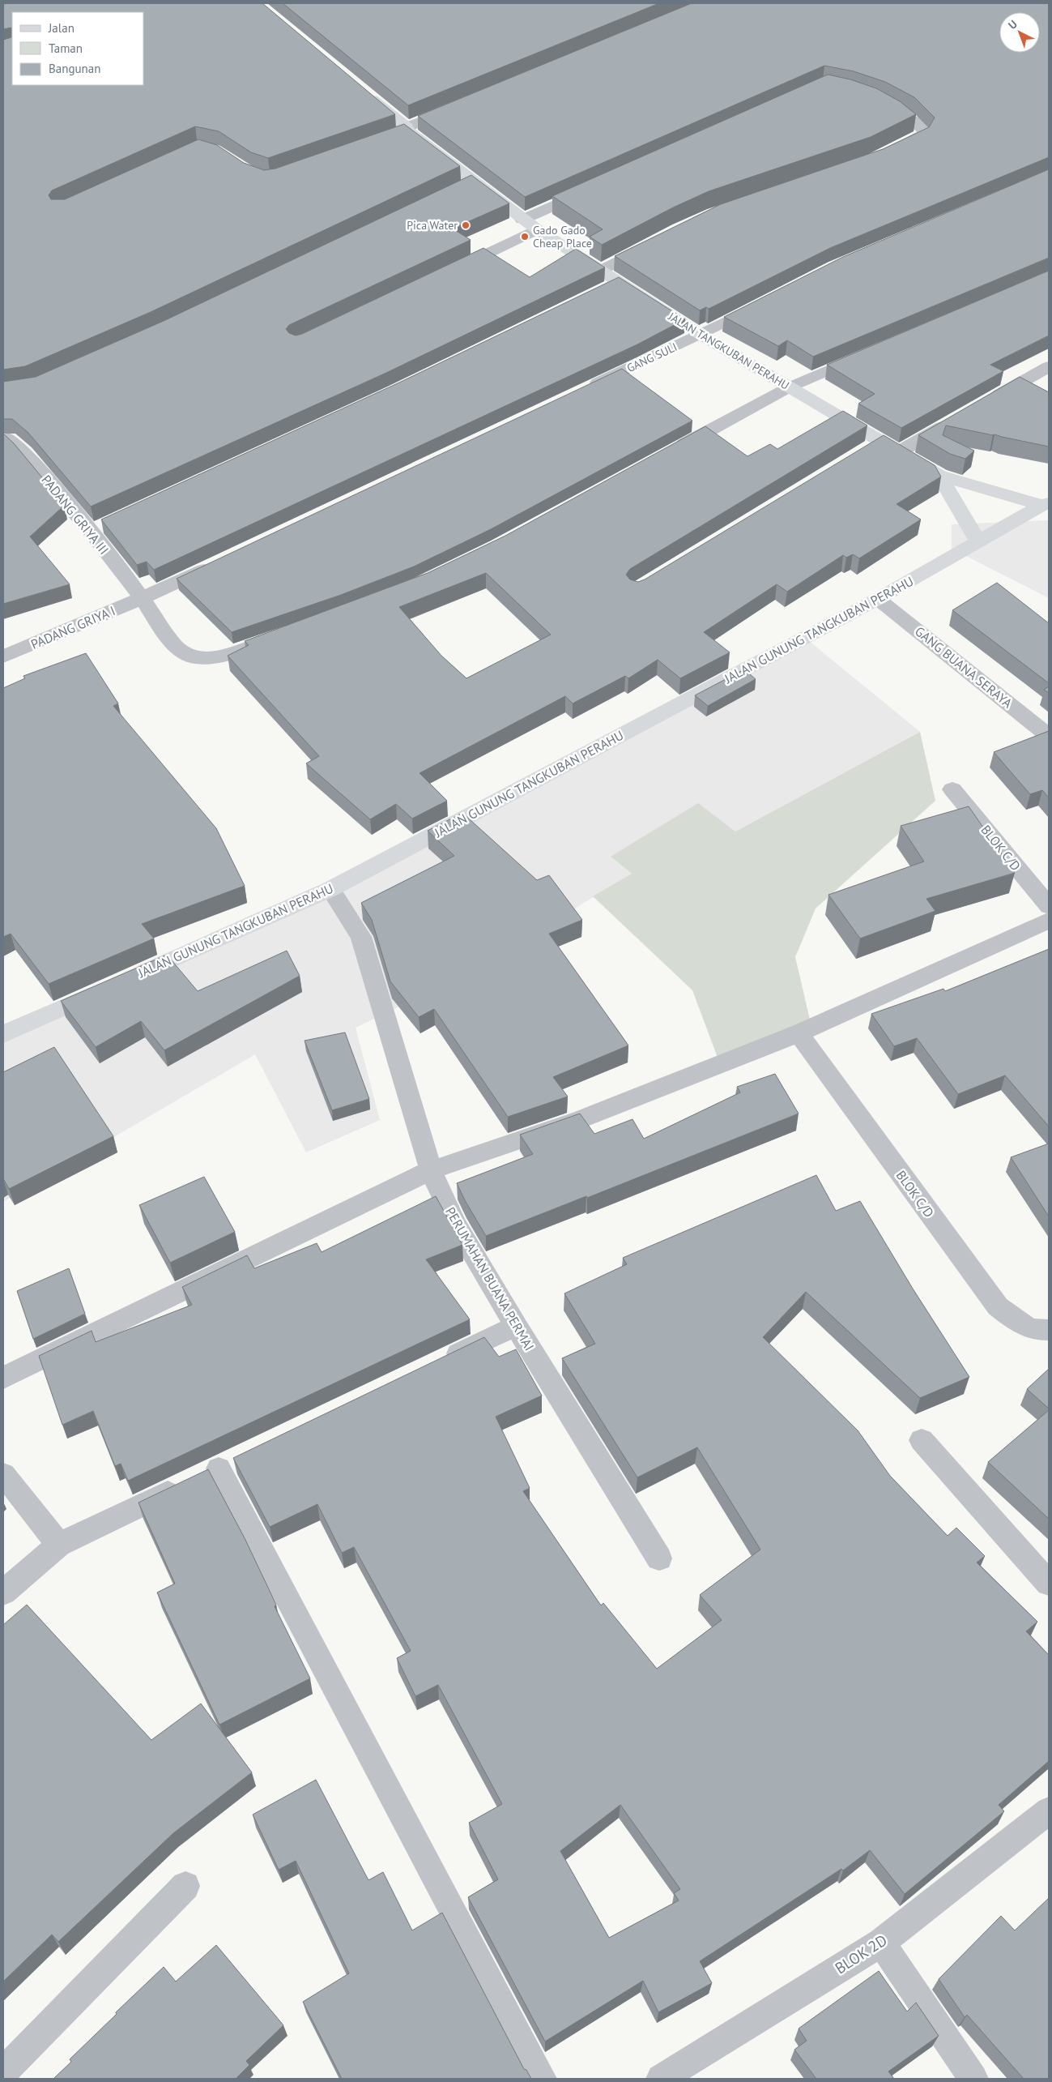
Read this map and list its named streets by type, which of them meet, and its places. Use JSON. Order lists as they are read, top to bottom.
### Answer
{
  "streets": {
    "street": [
      "JALAN TANGKUBAN PERAHU",
      "GANG SULI",
      "PADANG GRIYA III",
      "PADANG GRIYA I",
      "JALAN GUNUNG TANGKUBAN PERAHU",
      "GANG BUANA SERAYA",
      "BLOK C/D",
      "PERUMAHAN BUANA PERMAI",
      "BLOK 2D"
    ]
  },
  "crossings": [
    ["JALAN TANGKUBAN PERAHU", "GANG SULI"],
    ["JALAN TANGKUBAN PERAHU", "JALAN GUNUNG TANGKUBAN PERAHU"],
    ["PADANG GRIYA III", "PADANG GRIYA I"],
    ["JALAN GUNUNG TANGKUBAN PERAHU", "GANG BUANA SERAYA"],
    ["JALAN GUNUNG TANGKUBAN PERAHU", "PERUMAHAN BUANA PERMAI"]
  ],
  "places": ["Pica Water", "Gado Gado Cheap Place"],
  "legend": ["Jalan", "Taman", "Bangunan"],
  "north": "top left"
}
